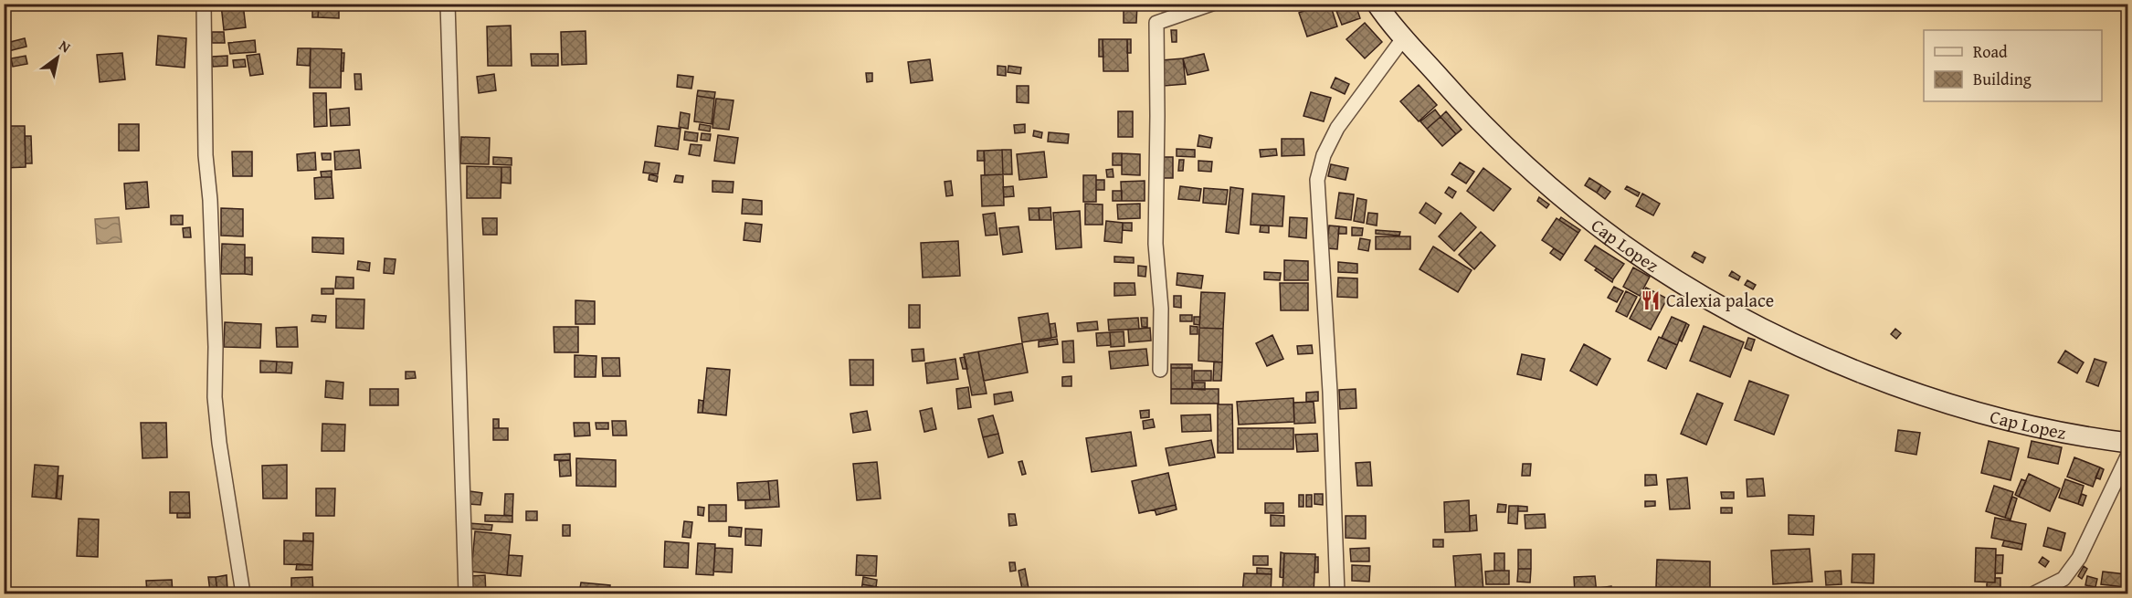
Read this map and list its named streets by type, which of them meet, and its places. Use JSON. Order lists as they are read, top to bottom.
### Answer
{
  "streets": {
    "street": ["Cap Lopez"]
  },
  "places": {
    "restaurant": ["Calexia palace"]
  },
  "legend": ["Road", "Building"],
  "north": "top right"
}
